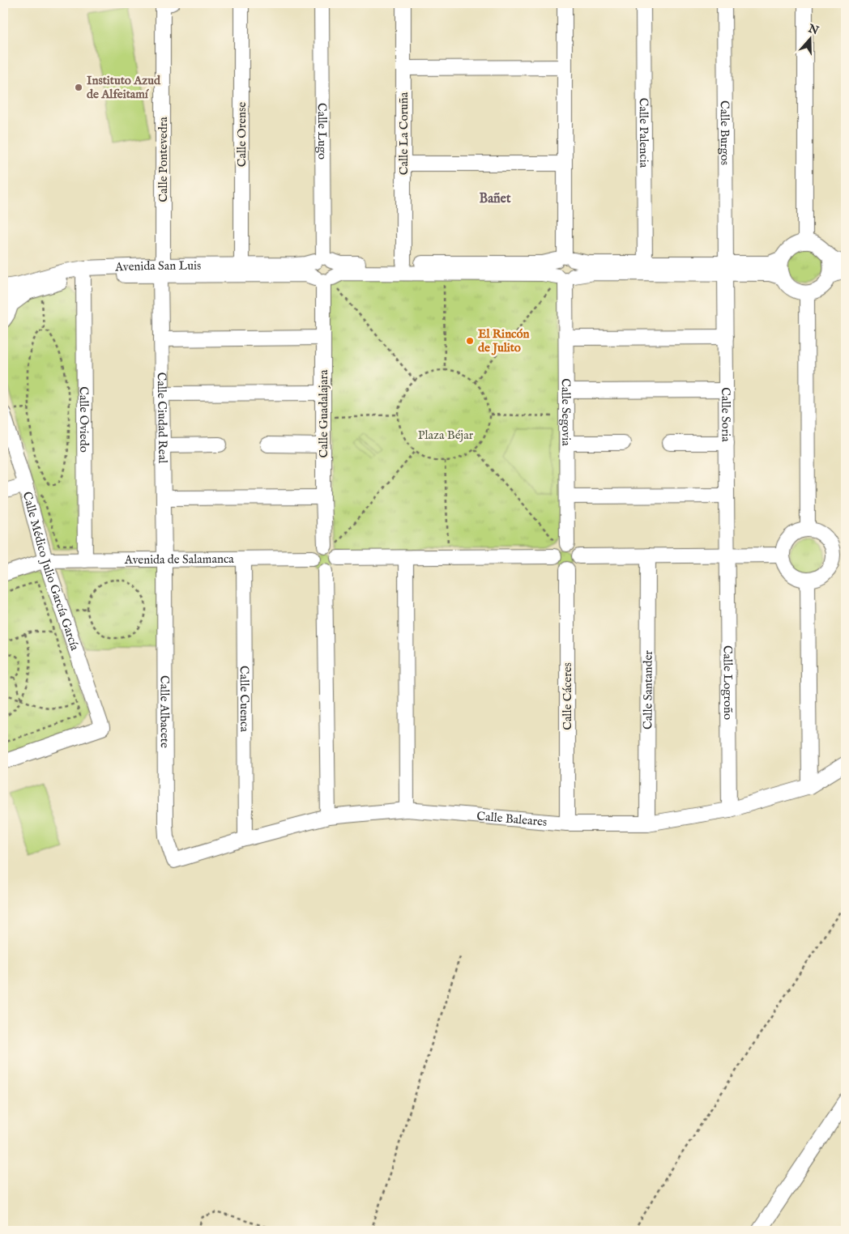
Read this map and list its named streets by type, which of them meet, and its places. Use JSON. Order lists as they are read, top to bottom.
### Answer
{
  "streets": {
    "street": [
      "Calle Lugo",
      "Calle Palencia",
      "Calle Burgos",
      "Calle La Coruña",
      "Calle Orense",
      "Calle Pontevedra",
      "Avenida San Luis",
      "Calle Segovia",
      "Calle Guadalajara",
      "Calle Soria",
      "Calle Ciudad Real",
      "Calle Oviedo",
      "Avenida de Salamanca",
      "Calle Médico Julio García García",
      "Calle Logroño",
      "Calle Santander",
      "Calle Cáceres",
      "Calle Cuenca",
      "Calle Albacete",
      "Calle Baleares"
    ]
  },
  "crossings": [
    ["Calle Lugo", "Avenida San Luis"],
    ["Calle Palencia", "Avenida San Luis"],
    ["Calle Burgos", "Avenida San Luis"],
    ["Calle Burgos", "Calle Soria"],
    ["Calle La Coruña", "Avenida San Luis"],
    ["Calle Orense", "Avenida San Luis"],
    ["Calle Pontevedra", "Avenida San Luis"],
    ["Calle Pontevedra", "Calle Ciudad Real"],
    ["Avenida San Luis", "Calle Segovia"],
    ["Avenida San Luis", "Calle Guadalajara"],
    ["Avenida San Luis", "Calle Soria"],
    ["Avenida San Luis", "Calle Ciudad Real"],
    ["Avenida San Luis", "Calle Oviedo"],
    ["Calle Segovia", "Calle Cáceres"],
    ["Calle Guadalajara", "Avenida de Salamanca"],
    ["Calle Soria", "Calle Logroño"],
    ["Calle Ciudad Real", "Avenida de Salamanca"],
    ["Calle Ciudad Real", "Calle Albacete"],
    ["Calle Oviedo", "Avenida de Salamanca"],
    ["Avenida de Salamanca", "Calle Médico Julio García García"],
    ["Avenida de Salamanca", "Calle Cuenca"],
    ["Avenida de Salamanca", "Calle Albacete"],
    ["Calle Logroño", "Calle Baleares"],
    ["Calle Santander", "Calle Baleares"],
    ["Calle Cáceres", "Calle Baleares"],
    ["Calle Cuenca", "Calle Baleares"],
    ["Calle Albacete", "Calle Baleares"]
  ],
  "districts": ["Bañet"],
  "parks": ["Plaza Béjar"],
  "places": ["Instituto Azud de Alfeitamí", "El Rincón de Julito"],
  "north": "top"
}
